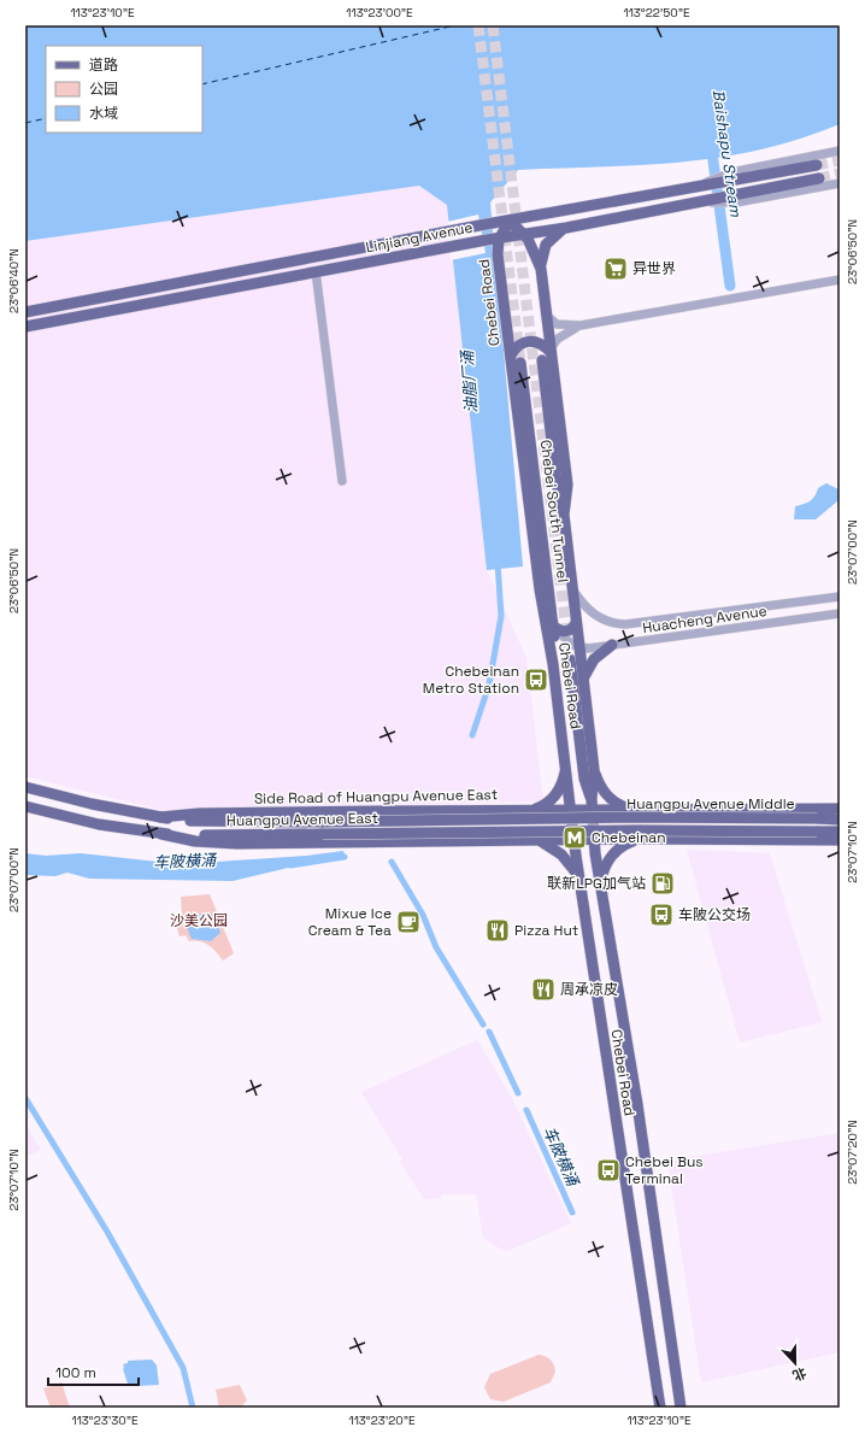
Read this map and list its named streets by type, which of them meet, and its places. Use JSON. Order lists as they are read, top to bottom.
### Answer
{
  "streets": {
    "main road": [
      "Linjiang Avenue",
      "Chebei Road",
      "Chebei South Tunnel",
      "Side Road of Huangpu Avenue East",
      "Huangpu Avenue Middle",
      "Huangpu Avenue East"
    ],
    "street": ["Huacheng Avenue"]
  },
  "crossings": [
    ["Linjiang Avenue", "Chebei Road"],
    ["Chebei Road", "Chebei South Tunnel"],
    ["Chebei Road", "Huacheng Avenue"],
    ["Chebei Road", "Side Road of Huangpu Avenue East"],
    ["Side Road of Huangpu Avenue East", "Huangpu Avenue East"],
    ["Huangpu Avenue Middle", "Huangpu Avenue East"]
  ],
  "water": ["Baishapu Stream", "油脂厂涌", "车陂横涌"],
  "parks": ["沙美公园"],
  "places": {
    "supermarket": ["异世界"],
    "bus stop": ["Chebeinan Metro Station", "车陂公交场", "Chebei Bus Terminal"],
    "metro station": ["Chebeinan"],
    "fuel station": ["联新LPG加气站"],
    "cafe": ["Mixue Ice Cream & Tea"],
    "restaurant": ["Pizza Hut", "周承凉皮"]
  },
  "legend": ["道路", "公园", "水域"],
  "scale_bar": "100 m",
  "north": "bottom",
  "coordinates": [
    "113°23'10\"E",
    "113°23'00\"E",
    "113°22'50\"E",
    "23°06'50\"N",
    "23°06'40\"N",
    "23°07'00\"N",
    "23°07'10\"N",
    "23°07'20\"N",
    "113°23'30\"E",
    "113°23'20\"E"
  ]
}
